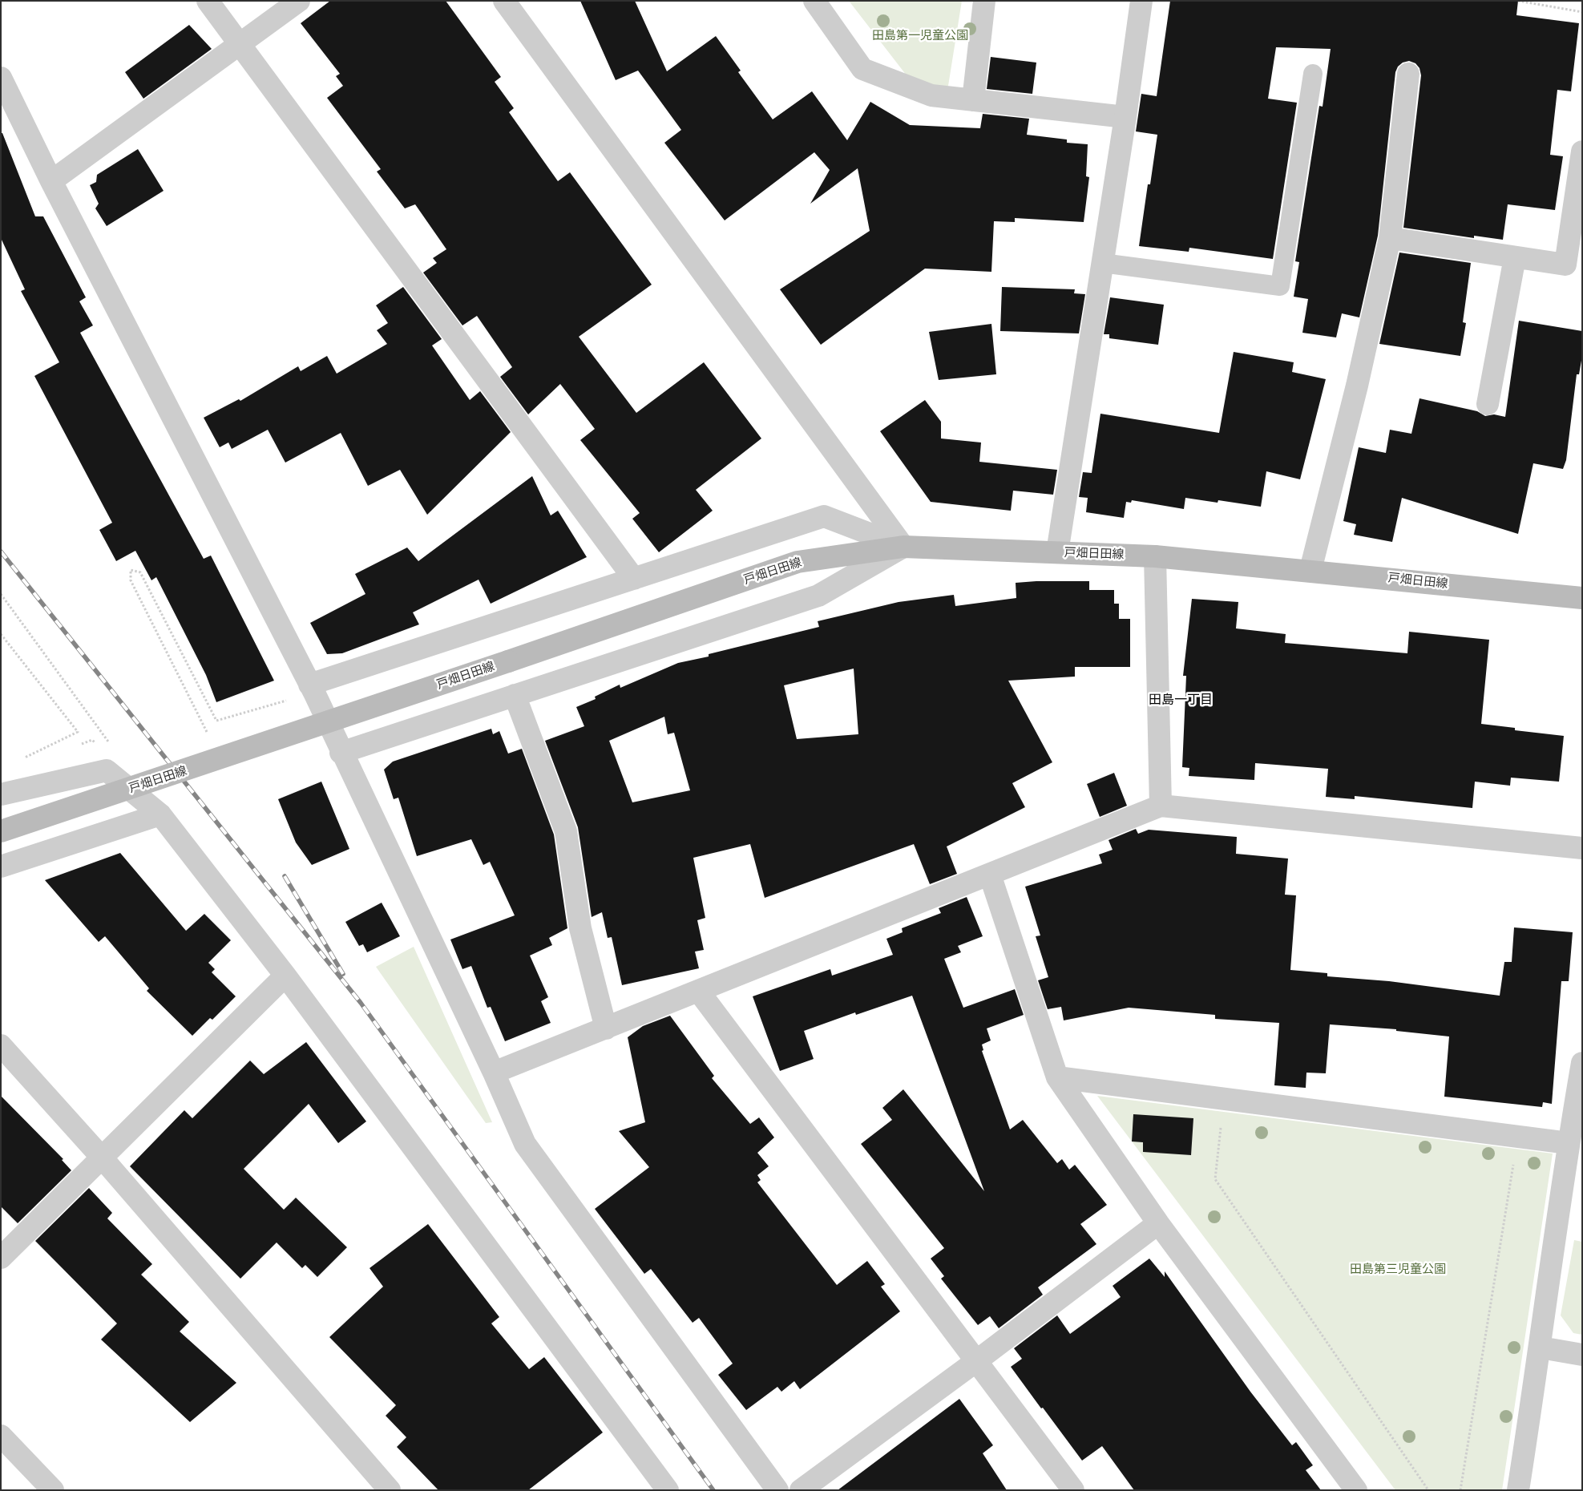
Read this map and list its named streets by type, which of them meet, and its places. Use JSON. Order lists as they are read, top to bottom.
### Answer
{
  "streets": {
    "main road": ["戸畑日田線"]
  },
  "districts": ["田島一丁目"],
  "parks": ["田島第一児童公園", "田島第三児童公園"]
}
